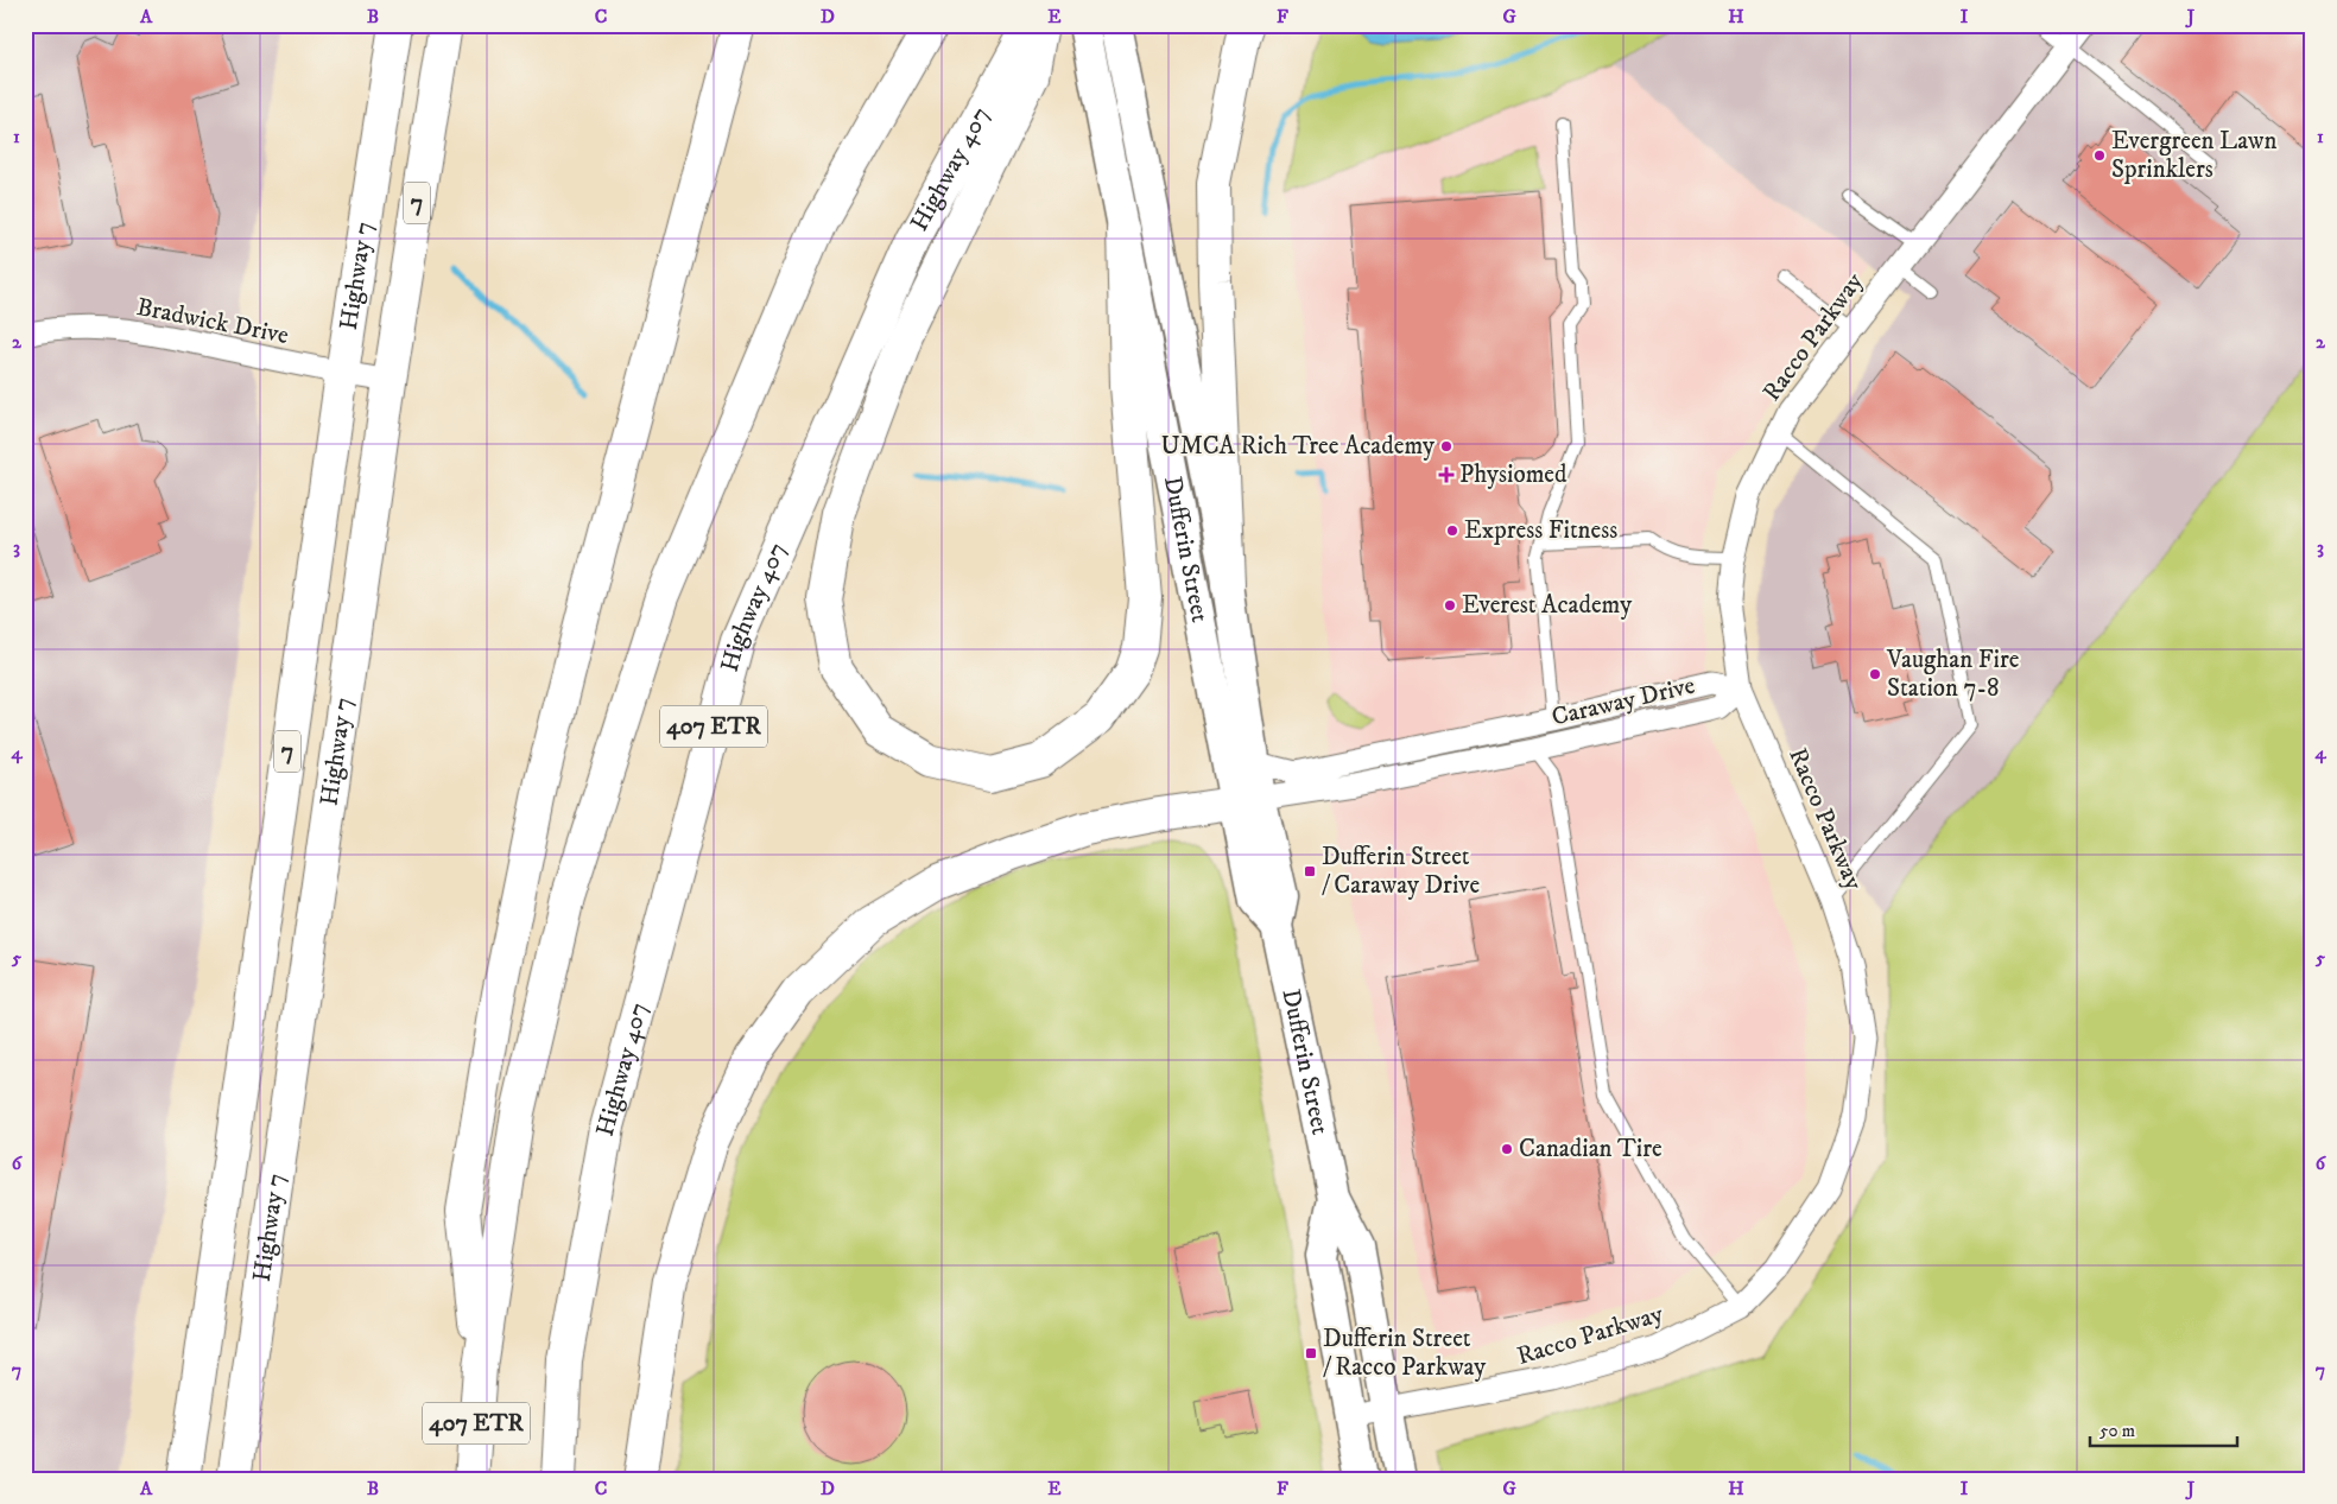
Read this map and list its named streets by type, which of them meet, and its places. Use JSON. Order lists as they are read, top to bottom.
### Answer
{
  "streets": {
    "main road": [
      "Highway 407",
      "7",
      "Highway 7",
      "Dufferin Street",
      "407 ETR"
    ],
    "street": ["Bradwick Drive", "Racco Parkway", "Caraway Drive"]
  },
  "crossings": [
    ["Highway 7", "Bradwick Drive"],
    ["Racco Parkway", "Dufferin Street"],
    ["Racco Parkway", "Caraway Drive"],
    ["Dufferin Street", "Caraway Drive"]
  ],
  "places": {
    "other": [
      "Evergreen Lawn Sprinklers",
      "UMCA Rich Tree Academy",
      "Express Fitness",
      "Everest Academy",
      "Vaughan Fire Station 7-8",
      "Canadian Tire"
    ],
    "health": ["Physiomed"],
    "transit": ["Dufferin Street / Caraway Drive", "Dufferin Street / Racco Parkway"]
  },
  "scale_bar": "50 m",
  "grid": {
    "columns": [
      "A",
      "B",
      "C",
      "D",
      "E",
      "F",
      "G",
      "H",
      "I",
      "J"
    ],
    "rows": [
      "1",
      "2",
      "3",
      "4",
      "5",
      "6",
      "7"
    ]
  }
}
